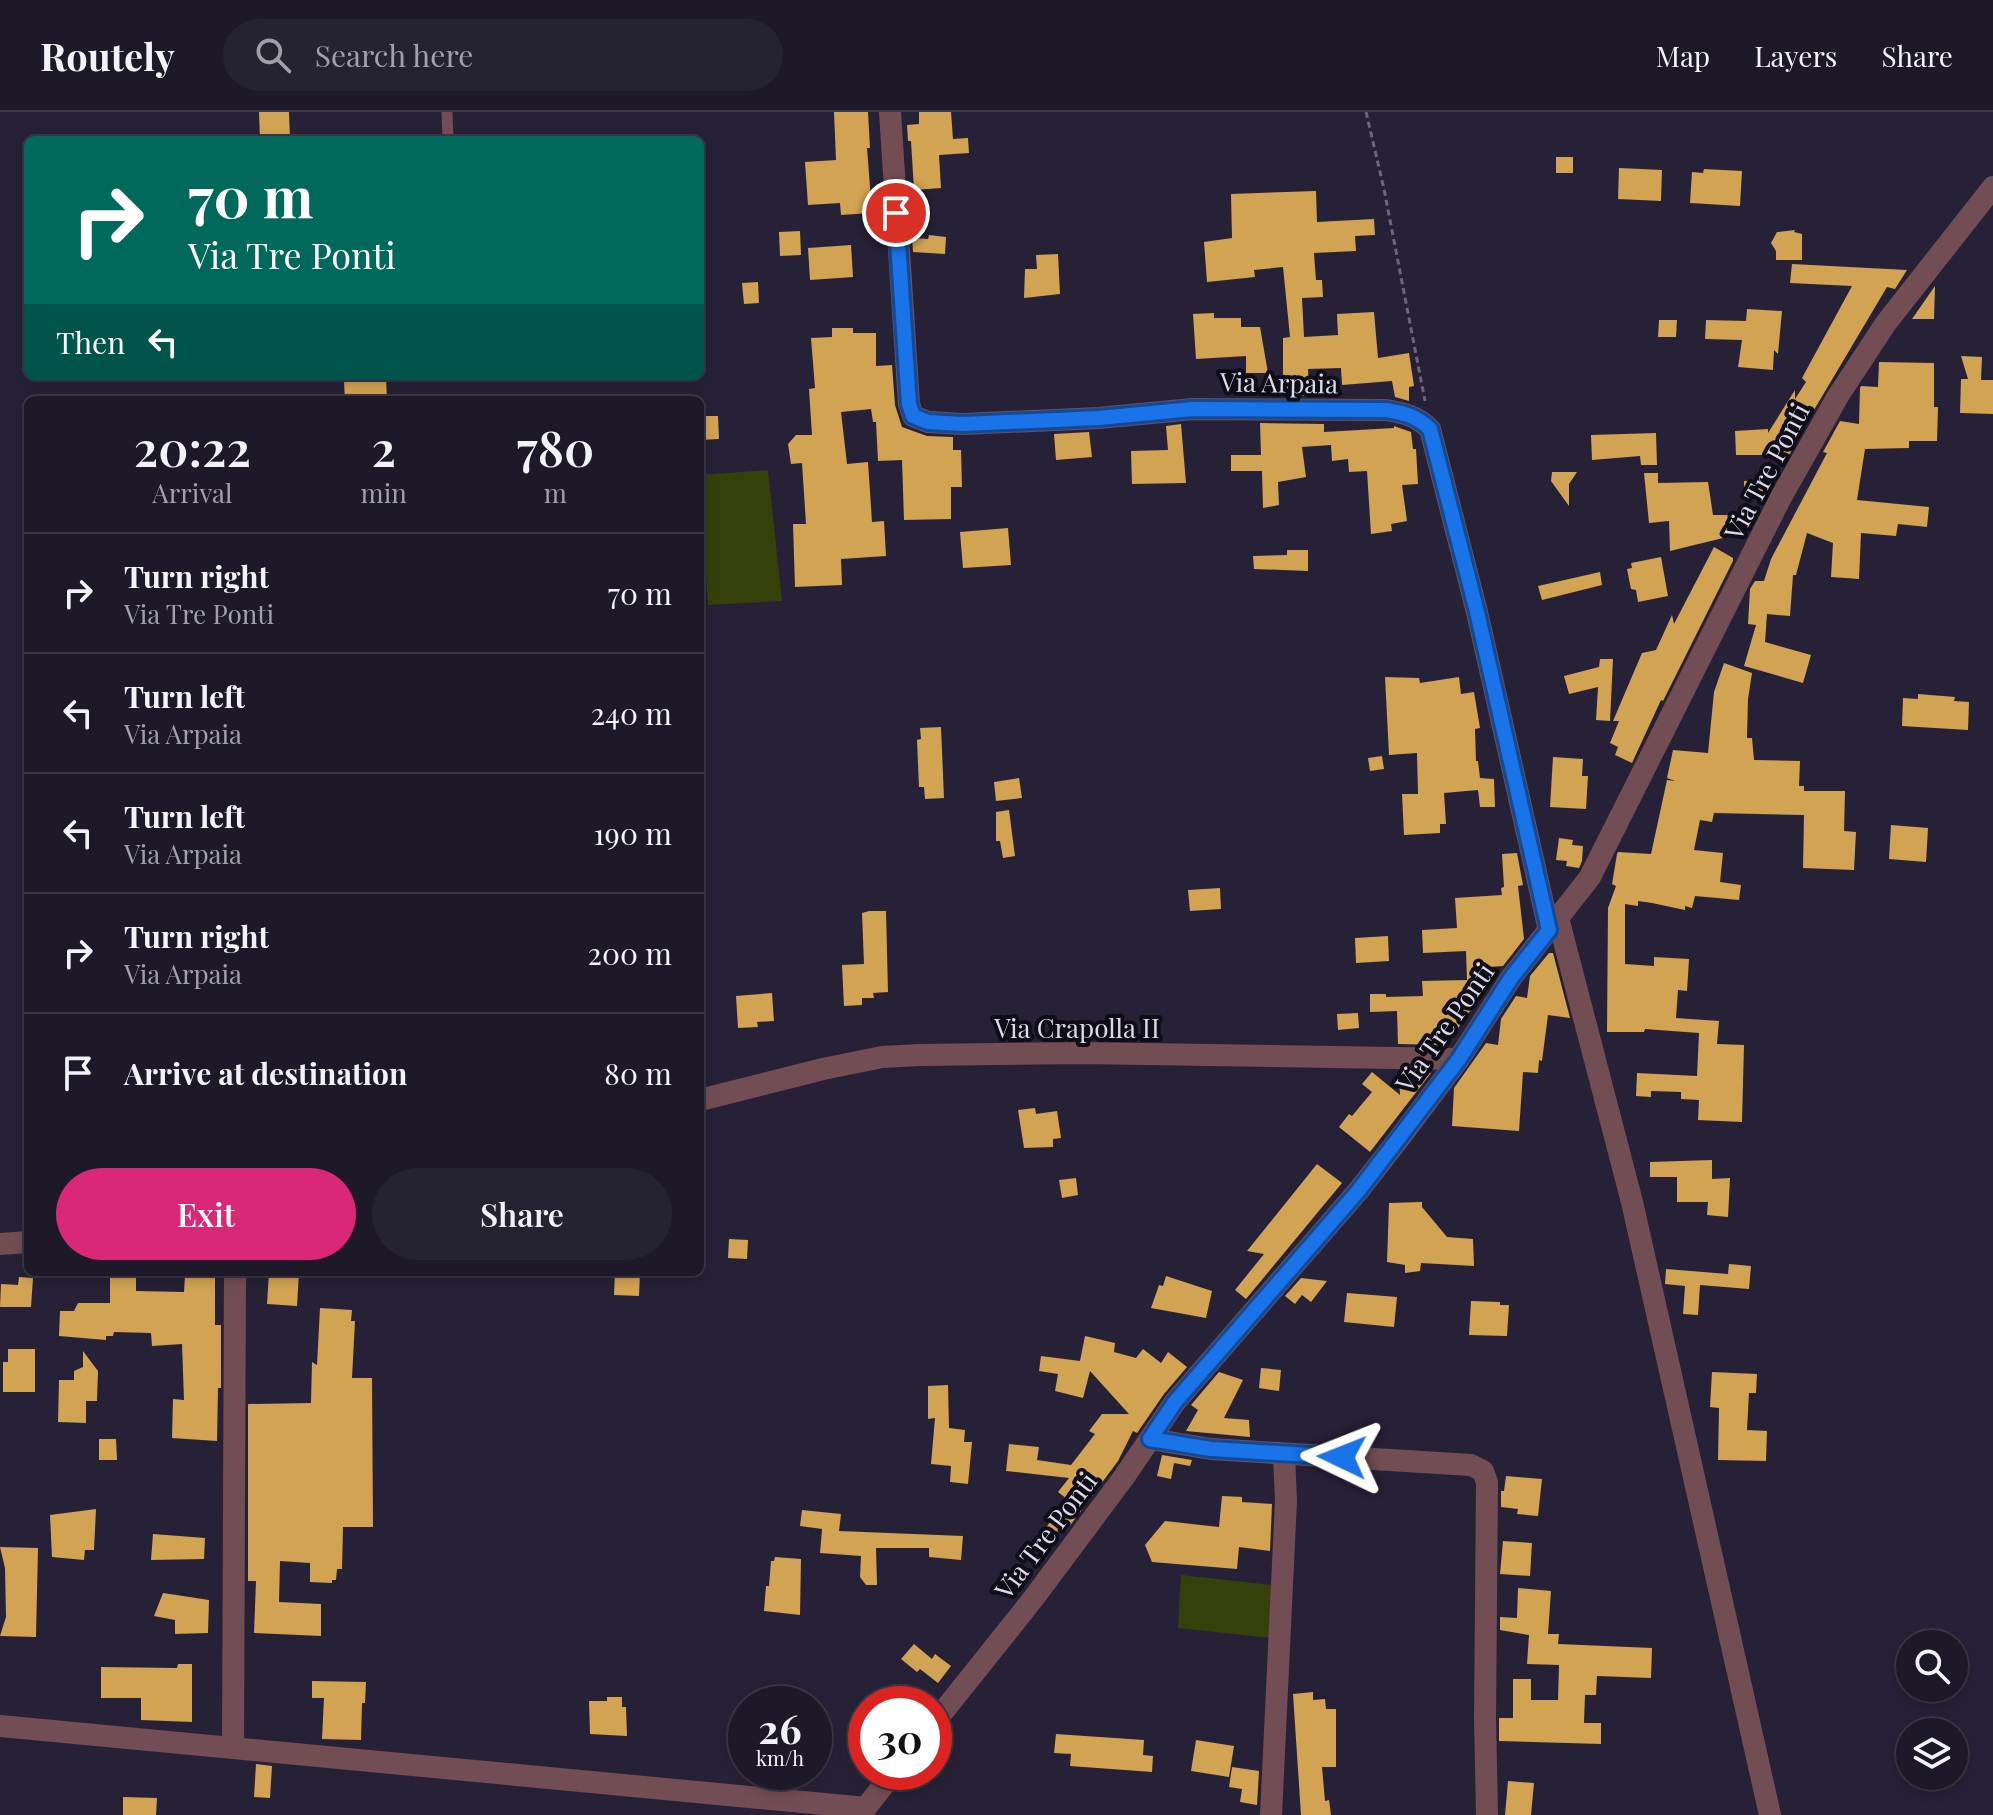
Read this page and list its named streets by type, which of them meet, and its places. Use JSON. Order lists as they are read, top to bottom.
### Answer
{
  "streets": {
    "street": ["Via Arpaia", "Via Tre Ponti", "Via Crapolla II"]
  },
  "crossings": [
    ["Via Tre Ponti", "Via Crapolla II"]
  ],
  "page": {
    "header": "Routely",
    "search": "Search here",
    "nav": ["Map", "Layers", "Share"],
    "turn": ["70 m", "Via Tre Ponti"],
    "then": "Then",
    "eta": [
      "20:22",
      "Arrival",
      "2",
      "min",
      "780",
      "m"
    ],
    "list": [
      {
        "name": "Turn right",
        "note": "Via Tre Ponti",
        "value": "70 m"
      },
      {
        "name": "Turn left",
        "note": "Via Arpaia",
        "value": "240 m"
      },
      {
        "name": "Turn left",
        "note": "Via Arpaia",
        "value": "190 m"
      },
      {
        "name": "Turn right",
        "note": "Via Arpaia",
        "value": "200 m"
      },
      {
        "name": "Arrive at destination",
        "value": "80 m"
      }
    ],
    "buttons": ["Exit", "Share"],
    "speed": "26 km/h",
    "limit": "30"
  }
}
